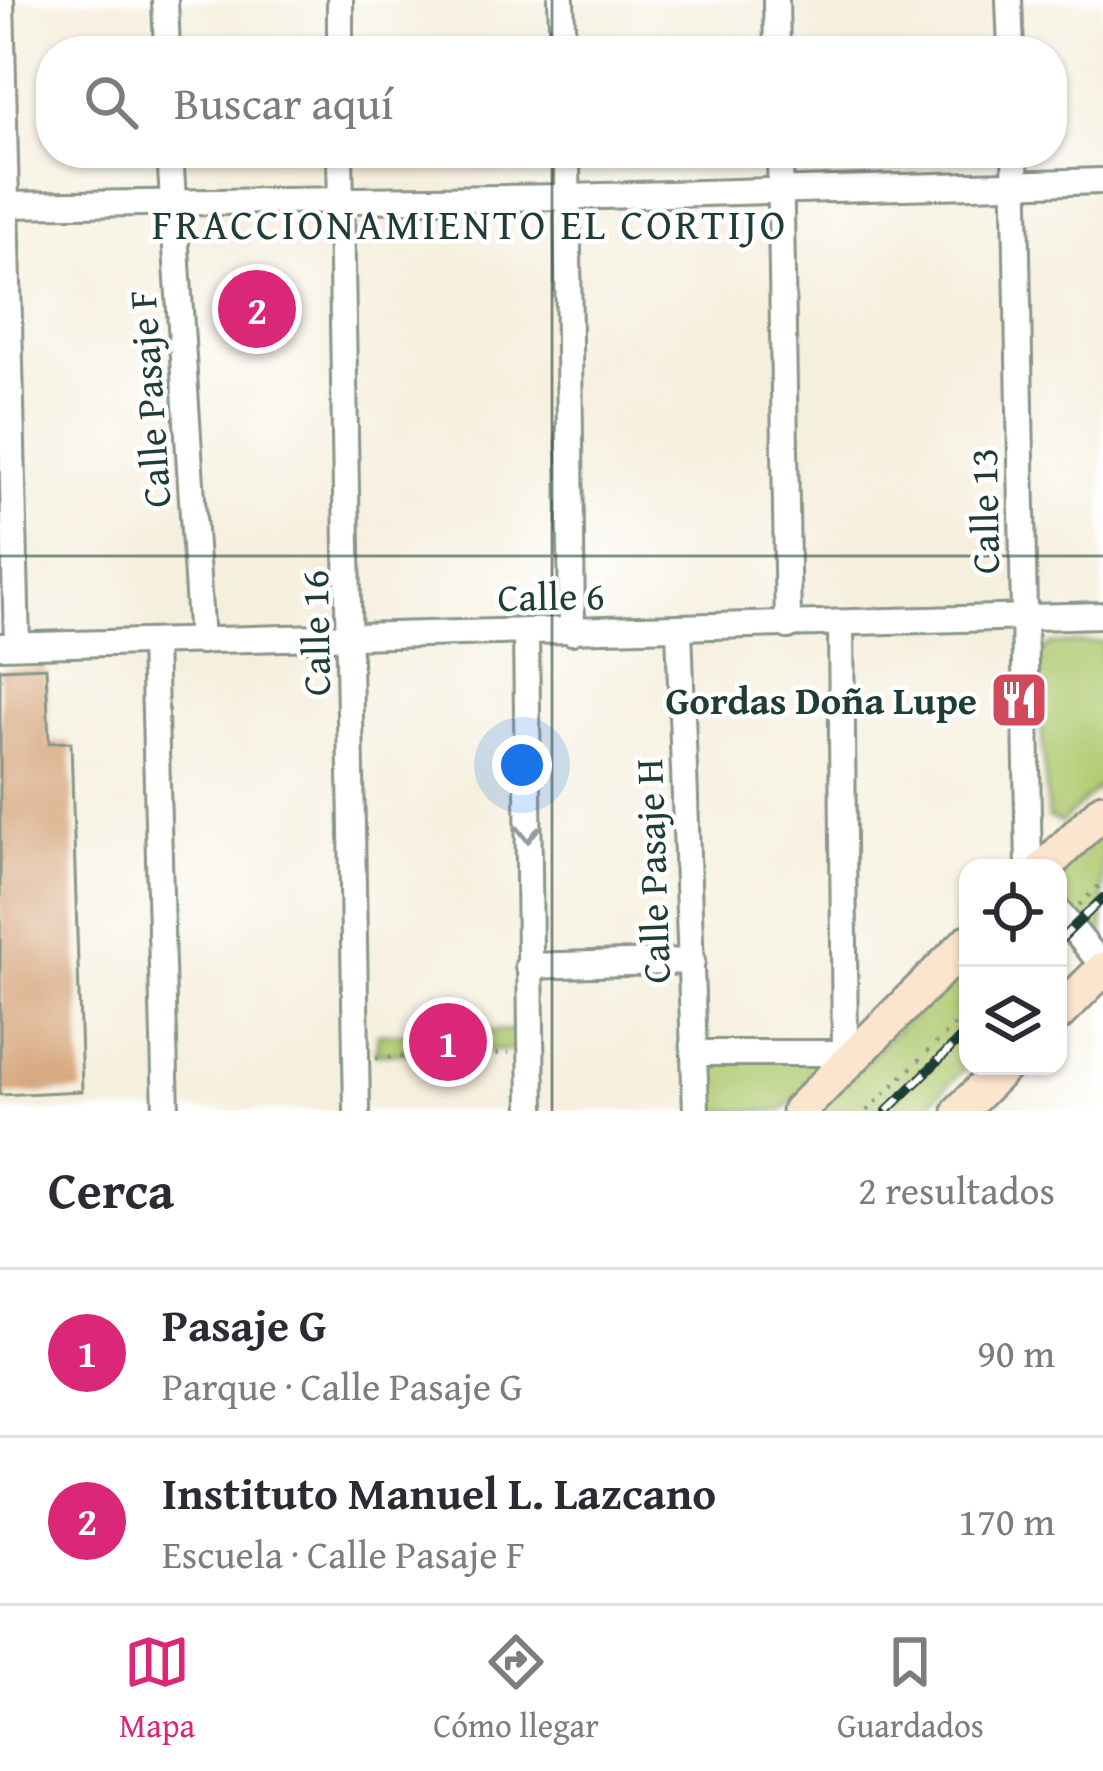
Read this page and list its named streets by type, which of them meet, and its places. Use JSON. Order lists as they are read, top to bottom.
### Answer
{
  "streets": {
    "street": [
      "Calle Pasaje F",
      "Calle 13",
      "Calle 6",
      "Calle 16",
      "Calle Pasaje H"
    ]
  },
  "crossings": [
    ["Calle Pasaje F", "Calle 6"],
    ["Calle 13", "Calle 6"],
    ["Calle 6", "Calle 16"],
    ["Calle 6", "Calle Pasaje H"]
  ],
  "districts": ["FRACCIONAMIENTO EL CORTIJO"],
  "places": {
    "restaurant": ["Gordas Doña Lupe"]
  },
  "page": {
    "search": "Buscar aquí",
    "pins": ["2", "1"],
    "heading": ["Cerca", "2 resultados"],
    "list": [
      {
        "mark": "1",
        "name": "Pasaje G",
        "note": "Parque · Calle Pasaje G",
        "value": "90 m"
      },
      {
        "mark": "2",
        "name": "Instituto Manuel L. Lazcano",
        "note": "Escuela · Calle Pasaje F",
        "value": "170 m"
      }
    ],
    "nav": ["Mapa", "Cómo llegar", "Guardados"]
  }
}
